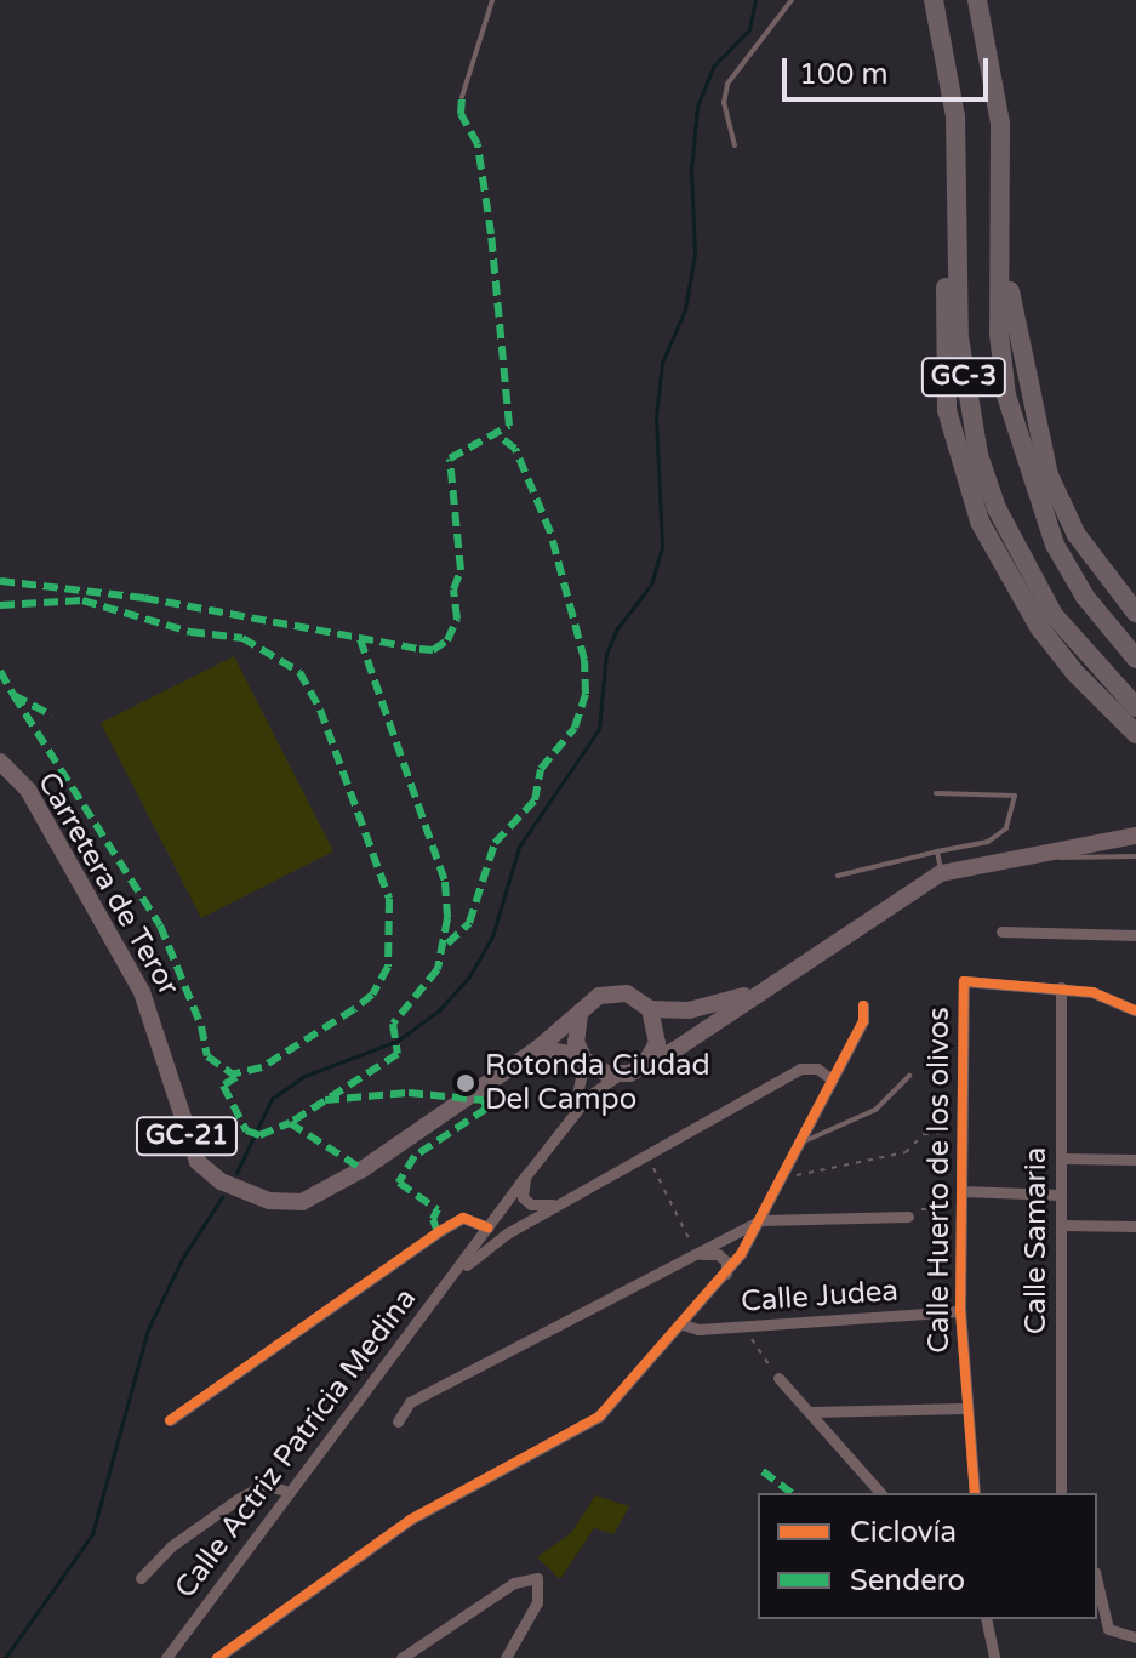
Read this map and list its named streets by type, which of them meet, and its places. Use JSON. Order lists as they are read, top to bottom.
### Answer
{
  "streets": {
    "highway": ["GC-3"],
    "main road": ["Carretera de Teror", "GC-21"],
    "street": [
      "Calle Huerto de los olivos",
      "Calle Samaria",
      "Calle Judea",
      "Calle Actriz Patricia Medina"
    ]
  },
  "crossings": [
    ["Carretera de Teror", "GC-21"],
    ["GC-21", "Calle Actriz Patricia Medina"],
    ["Calle Huerto de los olivos", "Calle Samaria"],
    ["Calle Huerto de los olivos", "Calle Judea"]
  ],
  "places": ["Rotonda Ciudad Del Campo"],
  "legend": ["Ciclovía", "Sendero"],
  "scale_bar": "100 m"
}
